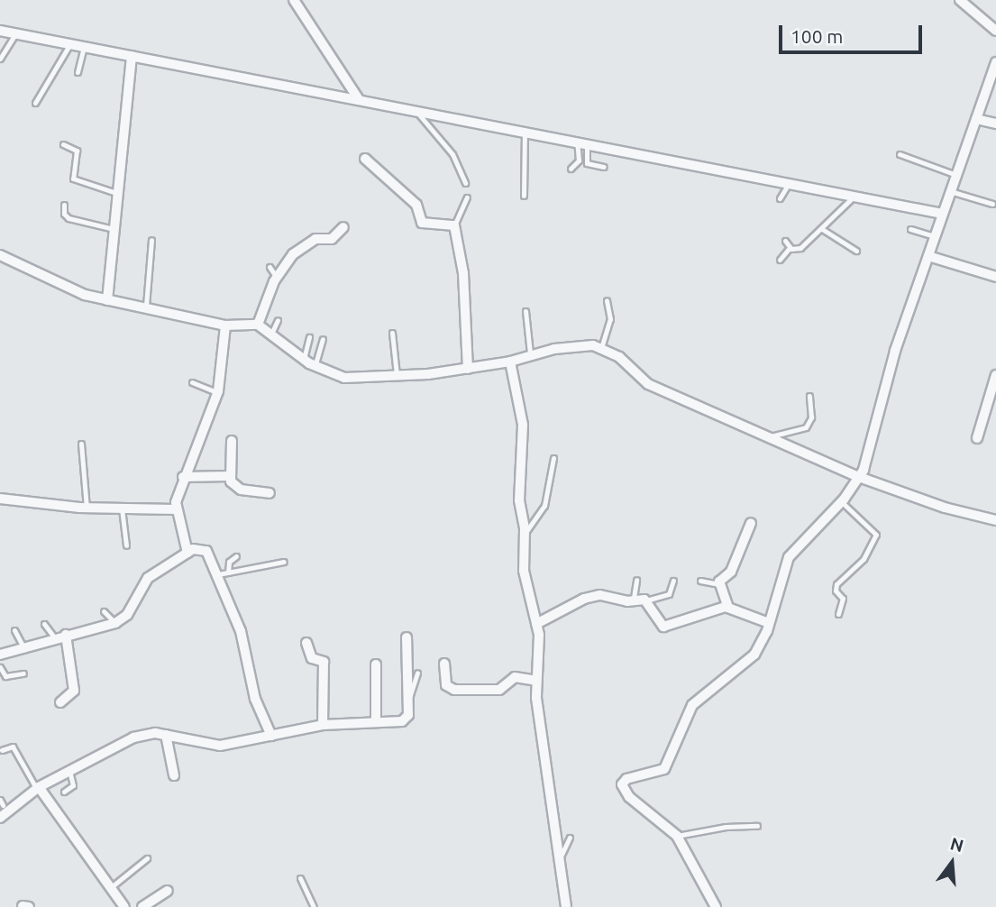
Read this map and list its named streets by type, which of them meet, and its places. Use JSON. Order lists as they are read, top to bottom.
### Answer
{
  "scale_bar": "100 m",
  "north": "top"
}
